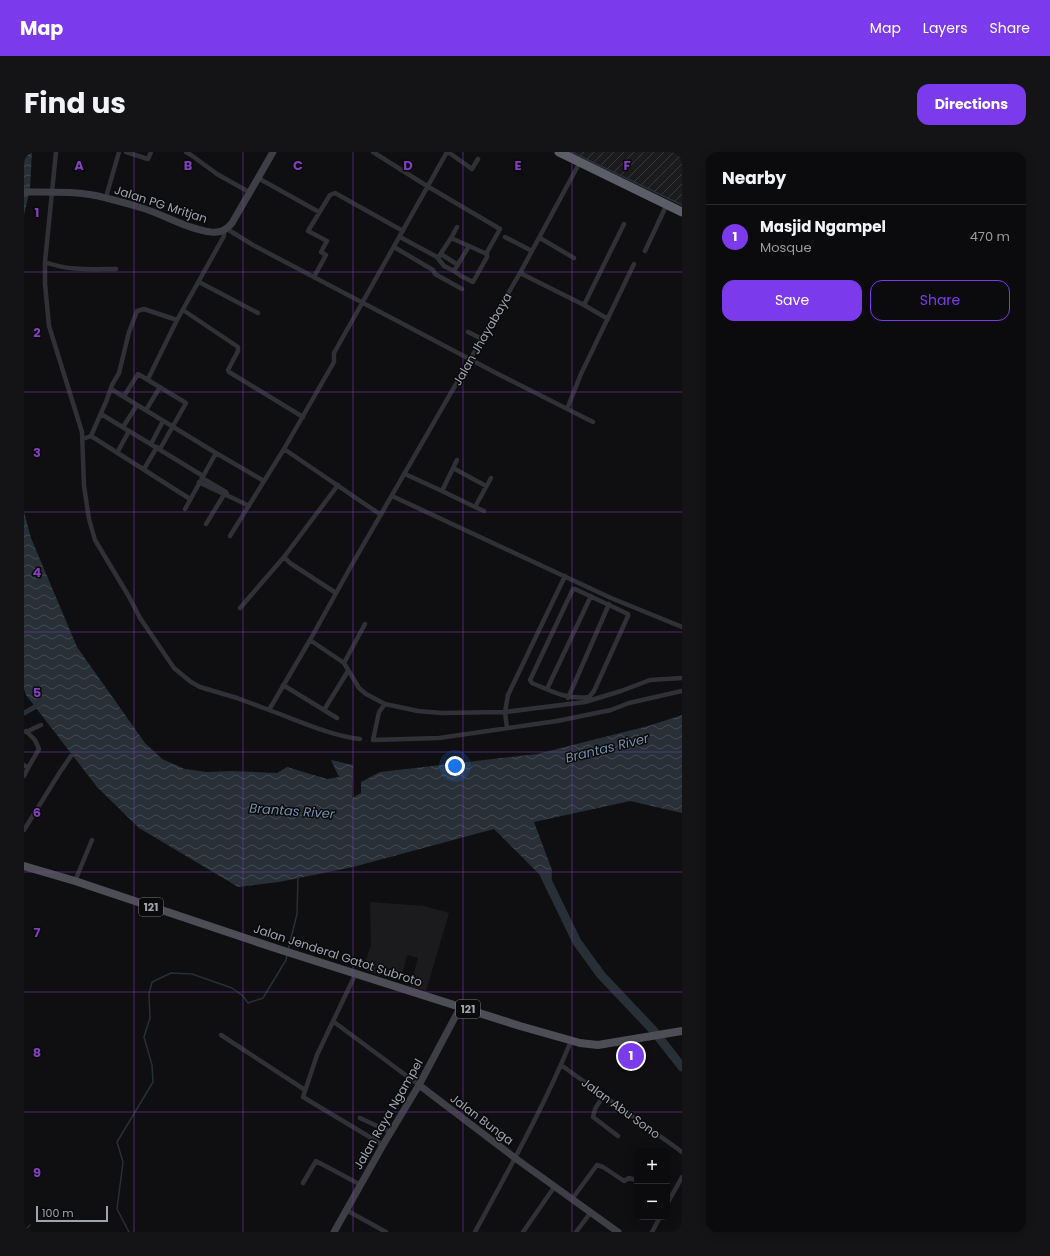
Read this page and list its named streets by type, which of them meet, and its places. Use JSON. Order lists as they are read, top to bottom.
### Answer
{
  "streets": {
    "main road": ["121", "Jalan Jenderal Gatot Subroto"],
    "street": [
      "Jalan PG Mritjan",
      "Jalan Jhayabaya",
      "Jalan Abu Sono",
      "Jalan Raya Ngampel",
      "Jalan Bunga"
    ]
  },
  "crossings": [
    ["Jalan Jenderal Gatot Subroto", "Jalan Raya Ngampel"],
    ["Jalan Raya Ngampel", "Jalan Bunga"]
  ],
  "water": ["Brantas River"],
  "scale_bar": "100 m",
  "page": {
    "header": "Map",
    "nav": ["Map", "Layers", "Share"],
    "title": "Find us",
    "buttons": [
      "Directions",
      ["Save", "Share"]
    ],
    "heading": "Nearby",
    "list": [
      {
        "mark": "1",
        "name": "Masjid Ngampel",
        "note": "Mosque",
        "value": "470 m"
      }
    ],
    "pins": "1",
    "map_buttons": ["+", "−"],
    "scale": "100 m"
  },
  "grid": {
    "columns": [
      "A",
      "B",
      "C",
      "D",
      "E",
      "F"
    ],
    "rows": [
      "1",
      "2",
      "3",
      "4",
      "5",
      "6",
      "7",
      "8",
      "9"
    ]
  }
}
